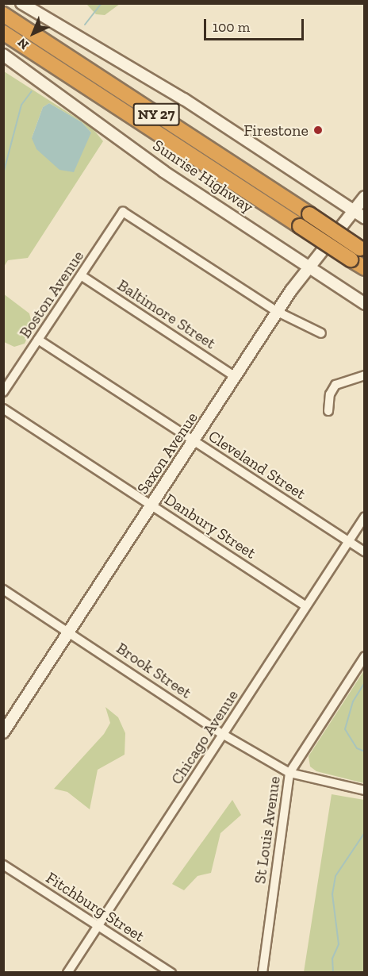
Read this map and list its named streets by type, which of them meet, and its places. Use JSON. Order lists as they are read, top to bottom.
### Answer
{
  "streets": {
    "highway": ["NY 27", "Sunrise Highway"],
    "main road": ["Saxon Avenue"],
    "street": [
      "Boston Avenue",
      "Baltimore Street",
      "Cleveland Street",
      "Danbury Street",
      "Brook Street",
      "Chicago Avenue",
      "St Louis Avenue",
      "Fitchburg Street"
    ]
  },
  "crossings": [
    ["Sunrise Highway", "Saxon Avenue"],
    ["Boston Avenue", "Baltimore Street"],
    ["Boston Avenue", "Saxon Avenue"],
    ["Boston Avenue", "Cleveland Street"],
    ["Baltimore Street", "Saxon Avenue"],
    ["Saxon Avenue", "Cleveland Street"],
    ["Saxon Avenue", "Danbury Street"],
    ["Saxon Avenue", "Brook Street"],
    ["Cleveland Street", "Chicago Avenue"],
    ["Danbury Street", "Chicago Avenue"],
    ["Brook Street", "Chicago Avenue"],
    ["Brook Street", "St Louis Avenue"],
    ["Chicago Avenue", "Fitchburg Street"]
  ],
  "places": ["Firestone"],
  "scale_bar": "100 m",
  "north": "bottom left"
}
